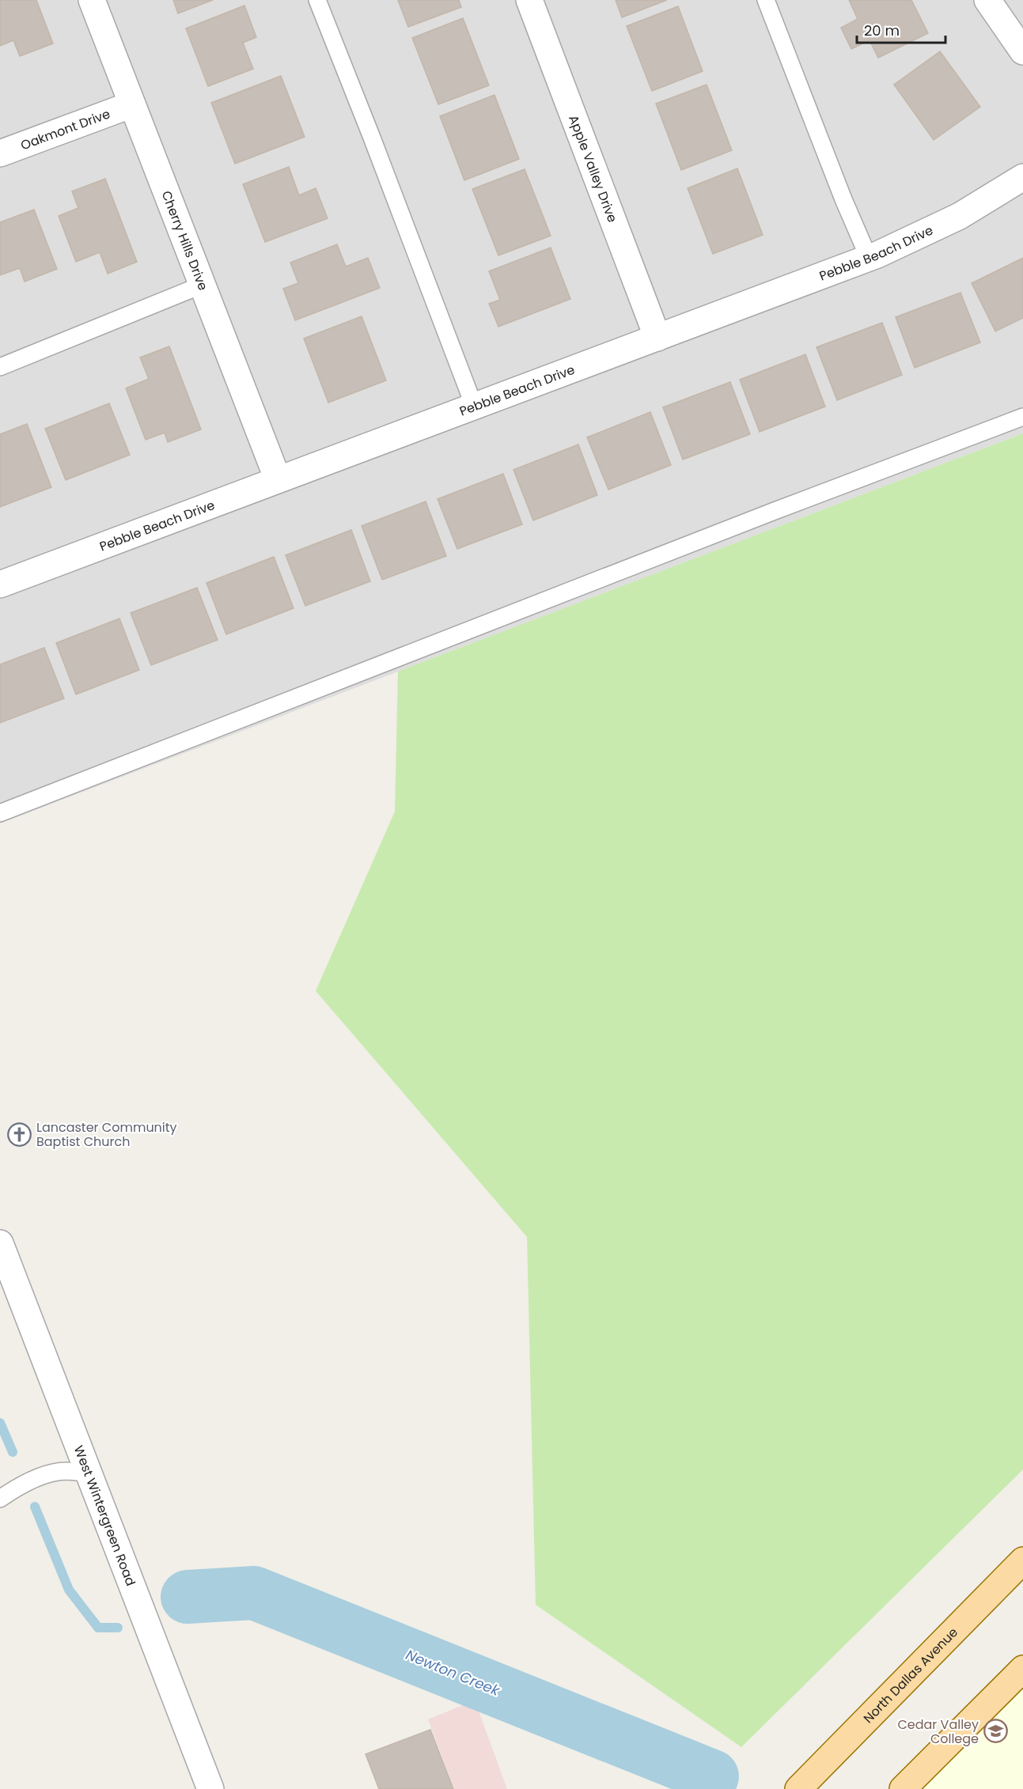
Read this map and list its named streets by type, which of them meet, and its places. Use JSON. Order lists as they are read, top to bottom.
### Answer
{
  "streets": {
    "main road": ["North Dallas Avenue"],
    "street": [
      "Oakmont Drive",
      "Apple Valley Drive",
      "Cherry Hills Drive",
      "Pebble Beach Drive",
      "West Wintergreen Road"
    ]
  },
  "crossings": [
    ["Oakmont Drive", "Cherry Hills Drive"],
    ["Apple Valley Drive", "Pebble Beach Drive"],
    ["Cherry Hills Drive", "Pebble Beach Drive"]
  ],
  "water": ["Newton Creek"],
  "places": {
    "church": ["Lancaster Community Baptist Church"],
    "school or university": ["Cedar Valley College"]
  },
  "scale_bar": "20 m"
}
